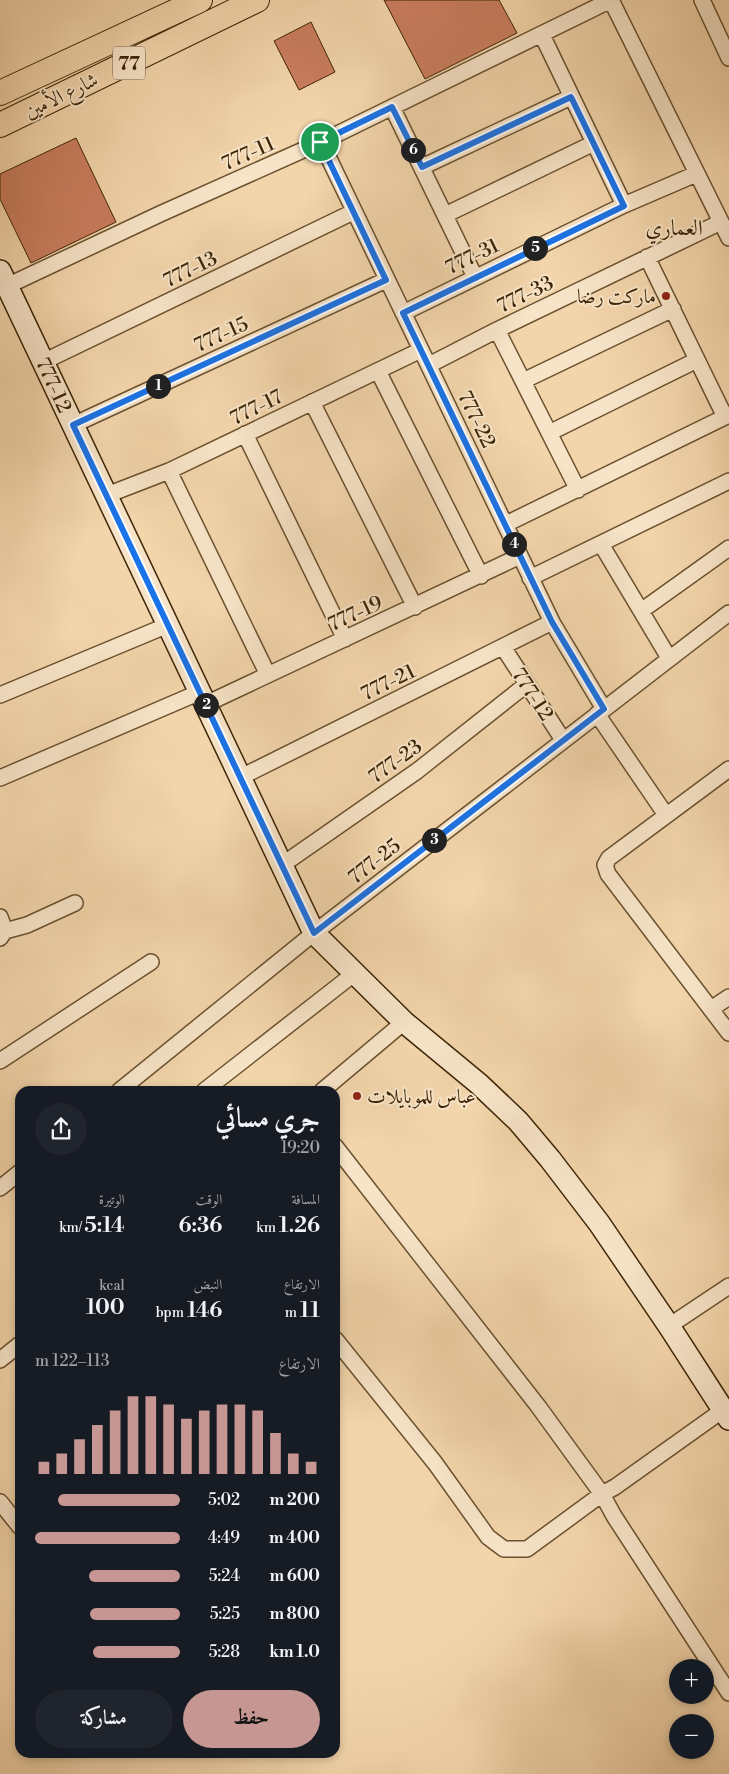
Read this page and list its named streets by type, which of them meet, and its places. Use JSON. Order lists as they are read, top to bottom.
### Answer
{
  "streets": {
    "main road": ["77", "شارع الأمين"],
    "street": [
      "777-11",
      "777-31",
      "777-13",
      "777-33",
      "777-15",
      "777-12",
      "777-17",
      "777-22",
      "777-19",
      "777-21",
      "777-23",
      "777-25"
    ]
  },
  "crossings": [
    ["777-11", "777-12"],
    ["777-11", "777-22"],
    ["777-31", "777-22"],
    ["777-13", "777-12"],
    ["777-13", "777-22"],
    ["777-33", "777-22"],
    ["777-15", "777-12"],
    ["777-15", "777-22"],
    ["777-12", "777-17"],
    ["777-12", "777-19"],
    ["777-12", "777-21"],
    ["777-12", "777-23"],
    ["777-12", "777-25"],
    ["777-17", "777-22"],
    ["777-22", "777-19"],
    ["777-22", "777-21"],
    ["777-22", "777-25"]
  ],
  "districts": ["العماري"],
  "places": ["ماركت رضا", "عباس للموبايلات"],
  "page": {
    "pins": [
      "6",
      "5",
      "1",
      "4",
      "2",
      "3"
    ],
    "heading": ["جري مسائي", "19:20"],
    "stats": [
      ["المسافة", "1.26 km"],
      ["الوقت", "6:36"],
      ["الوتيرة", "5:14 /km"],
      ["الارتفاع", "11 m"],
      ["النبض", "146 bpm"],
      ["kcal", "100"]
    ],
    "chart": ["الارتفاع", "113–122 m"],
    "list": [
      {
        "name": "200 m",
        "note": "5:02"
      },
      {
        "name": "400 m",
        "note": "4:49"
      },
      {
        "name": "600 m",
        "note": "5:24"
      },
      {
        "name": "800 m",
        "note": "5:25"
      },
      {
        "name": "1.0 km",
        "note": "5:28"
      }
    ],
    "map_buttons": ["+", "−"],
    "buttons": ["حفظ", "مشاركة"]
  }
}
